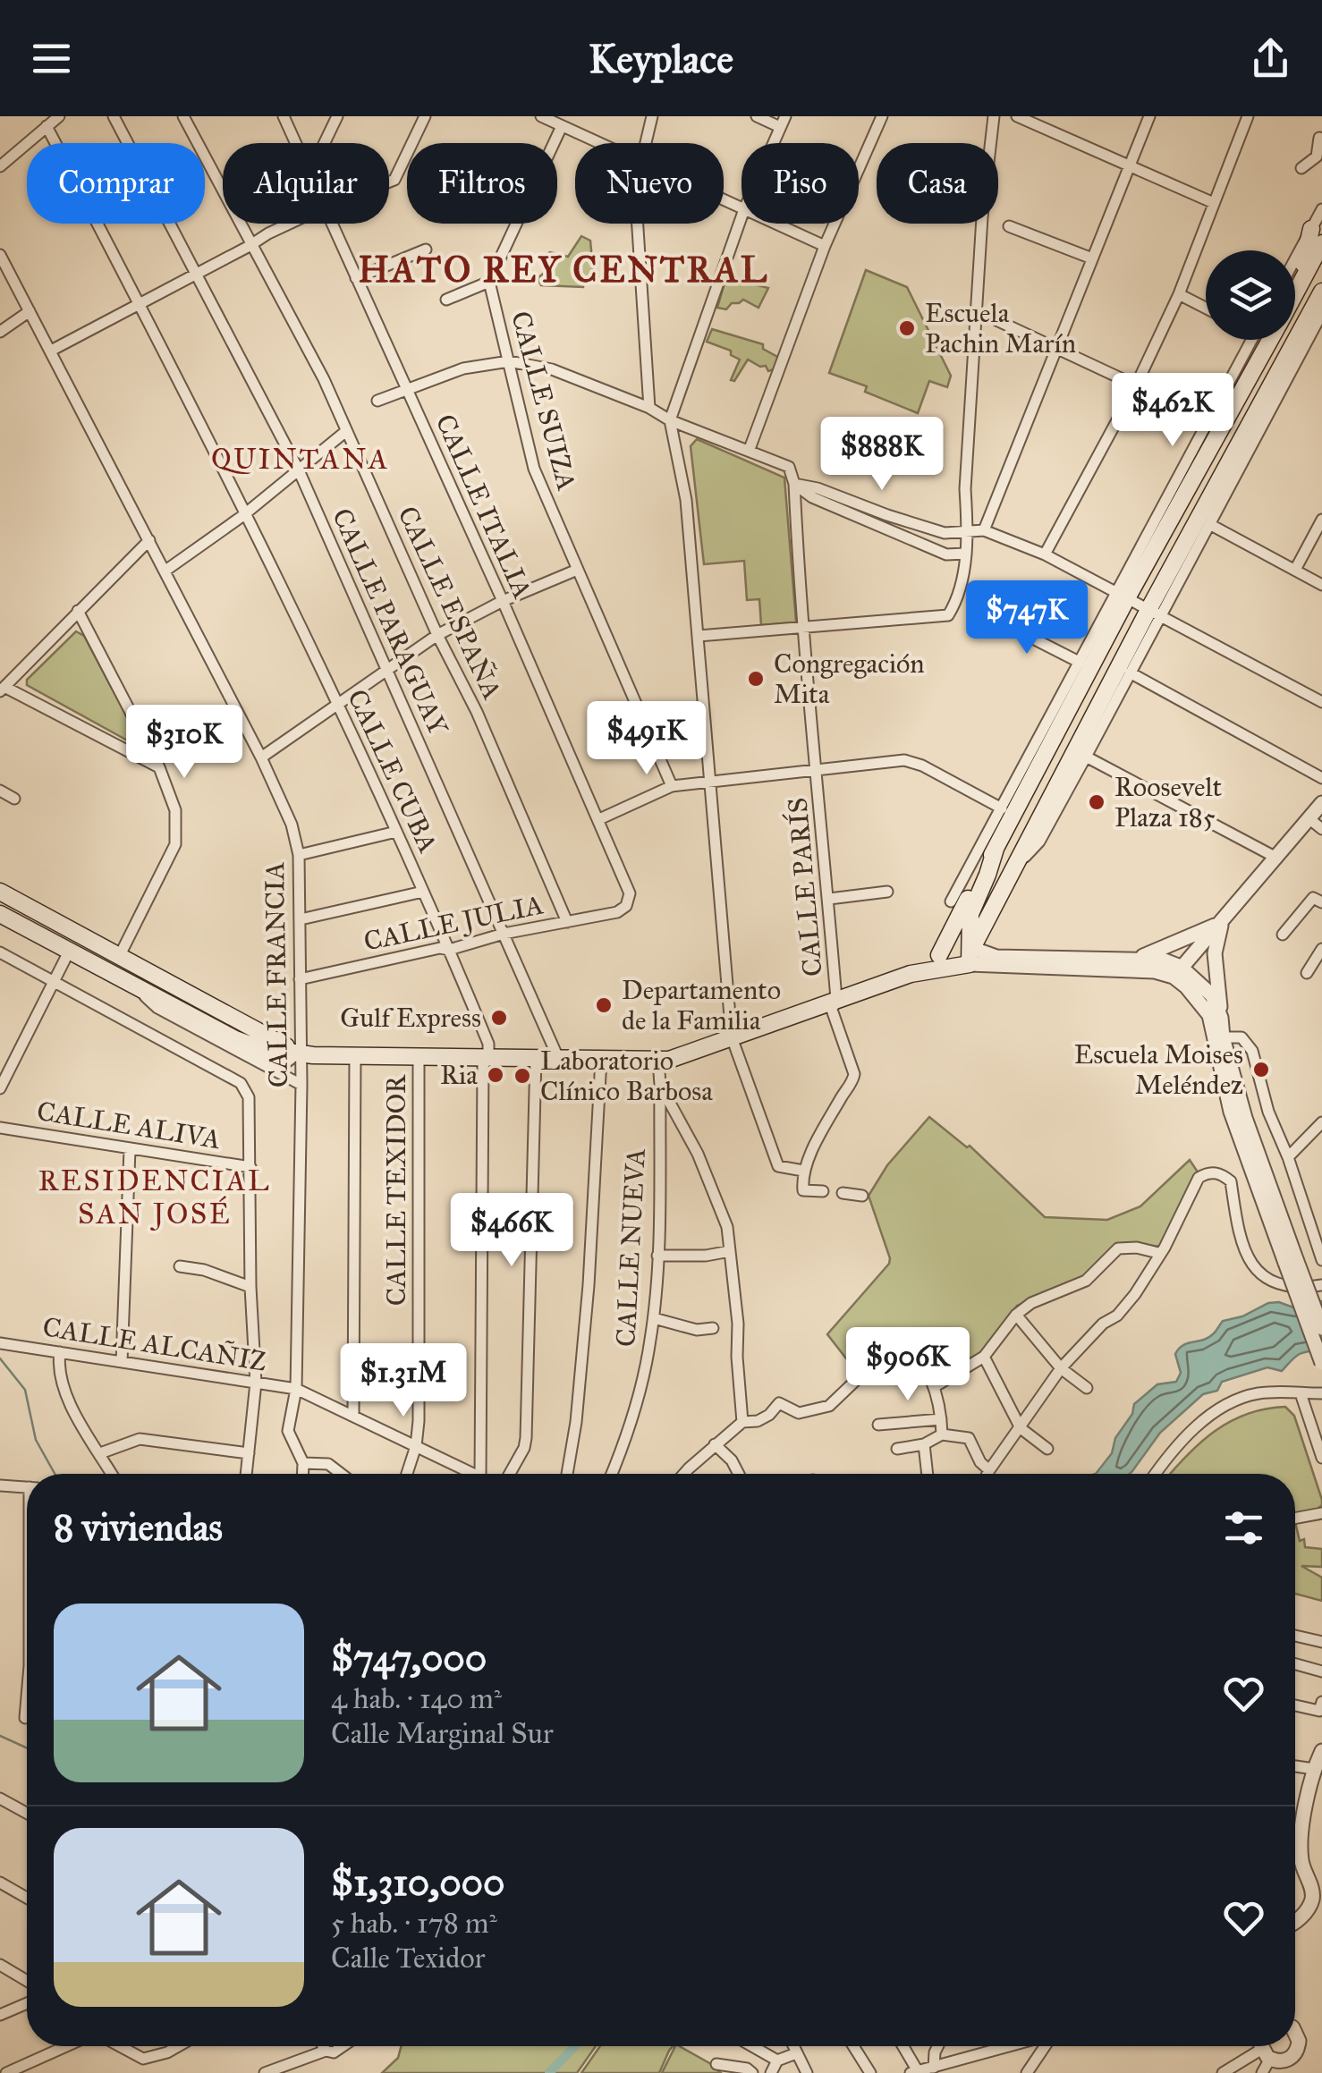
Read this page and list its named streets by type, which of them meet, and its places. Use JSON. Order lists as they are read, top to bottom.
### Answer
{
  "streets": {
    "street": [
      "CALLE SUIZA",
      "CALLE ITALIA",
      "CALLE ESPAÑA",
      "CALLE PARAGUAY",
      "CALLE CUBA",
      "CALLE PARÍS",
      "CALLE JULIA",
      "CALLE FRANCIA",
      "CALLE ALIVA",
      "CALLE TEXIDOR",
      "CALLE NUEVA",
      "CALLE ALCAÑIZ"
    ]
  },
  "crossings": [
    ["CALLE ITALIA", "CALLE JULIA"],
    ["CALLE ESPAÑA", "CALLE JULIA"],
    ["CALLE PARAGUAY", "CALLE JULIA"],
    ["CALLE CUBA", "CALLE JULIA"],
    ["CALLE JULIA", "CALLE FRANCIA"],
    ["CALLE FRANCIA", "CALLE ALCAÑIZ"],
    ["CALLE TEXIDOR", "CALLE ALCAÑIZ"]
  ],
  "districts": ["HATO REY CENTRAL", "QUINTANA", "RESIDENCIAL SAN JOSÉ"],
  "places": [
    "Escuela Pachin Marín",
    "Congregación Mita",
    "Roosevelt Plaza 185",
    "Departamento de la Familia",
    "Gulf Express",
    "Escuela Moises Meléndez",
    "Ria",
    "Laboratorio Clínico Barbosa"
  ],
  "page": {
    "header": "Keyplace",
    "chip": [
      "Comprar",
      "Alquilar",
      "Filtros",
      "Nuevo",
      "Piso",
      "Casa"
    ],
    "price": [
      "$462K",
      "$888K",
      "$747K",
      "$491K",
      "$310K",
      "$466K",
      "$906K",
      "$1.31M"
    ],
    "heading": "8 viviendas",
    "list": [
      {
        "name": "$747,000",
        "note": "4 hab. · 140 m² · Calle Marginal Sur"
      },
      {
        "name": "$1,310,000",
        "note": "5 hab. · 178 m² · Calle Texidor"
      }
    ]
  }
}
